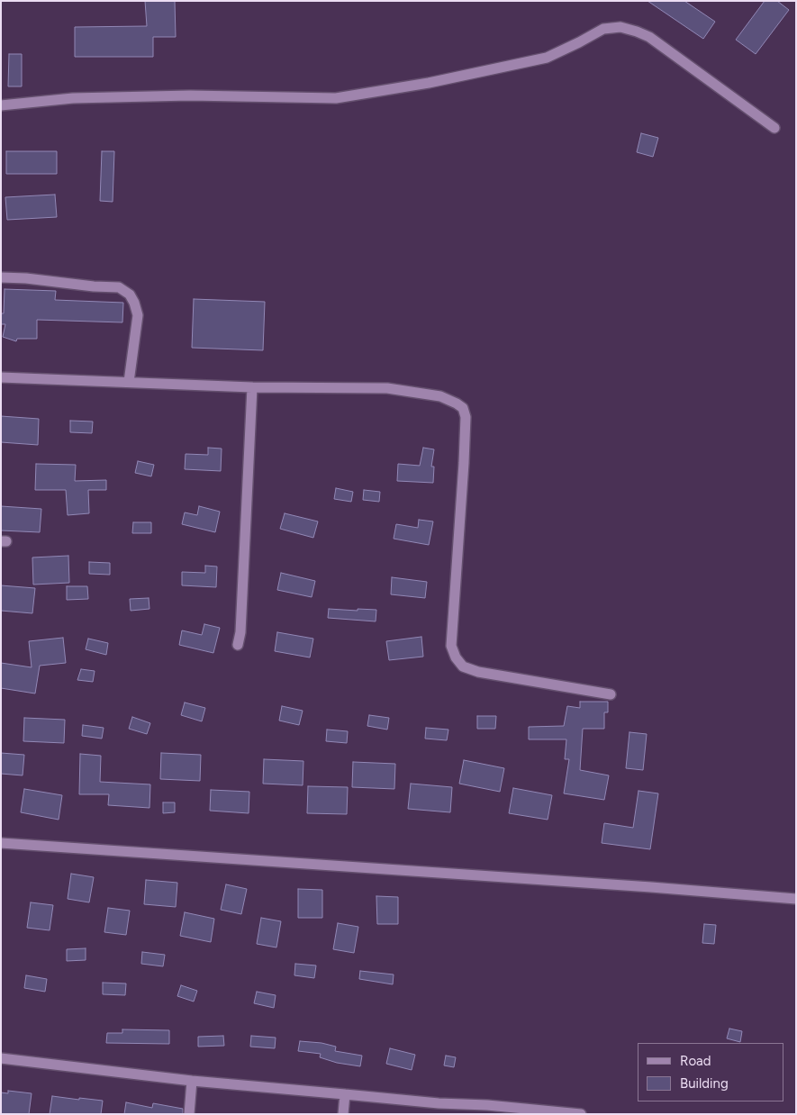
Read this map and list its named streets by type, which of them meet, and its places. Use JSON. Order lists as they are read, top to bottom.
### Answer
{
  "legend": ["Road", "Building"]
}
